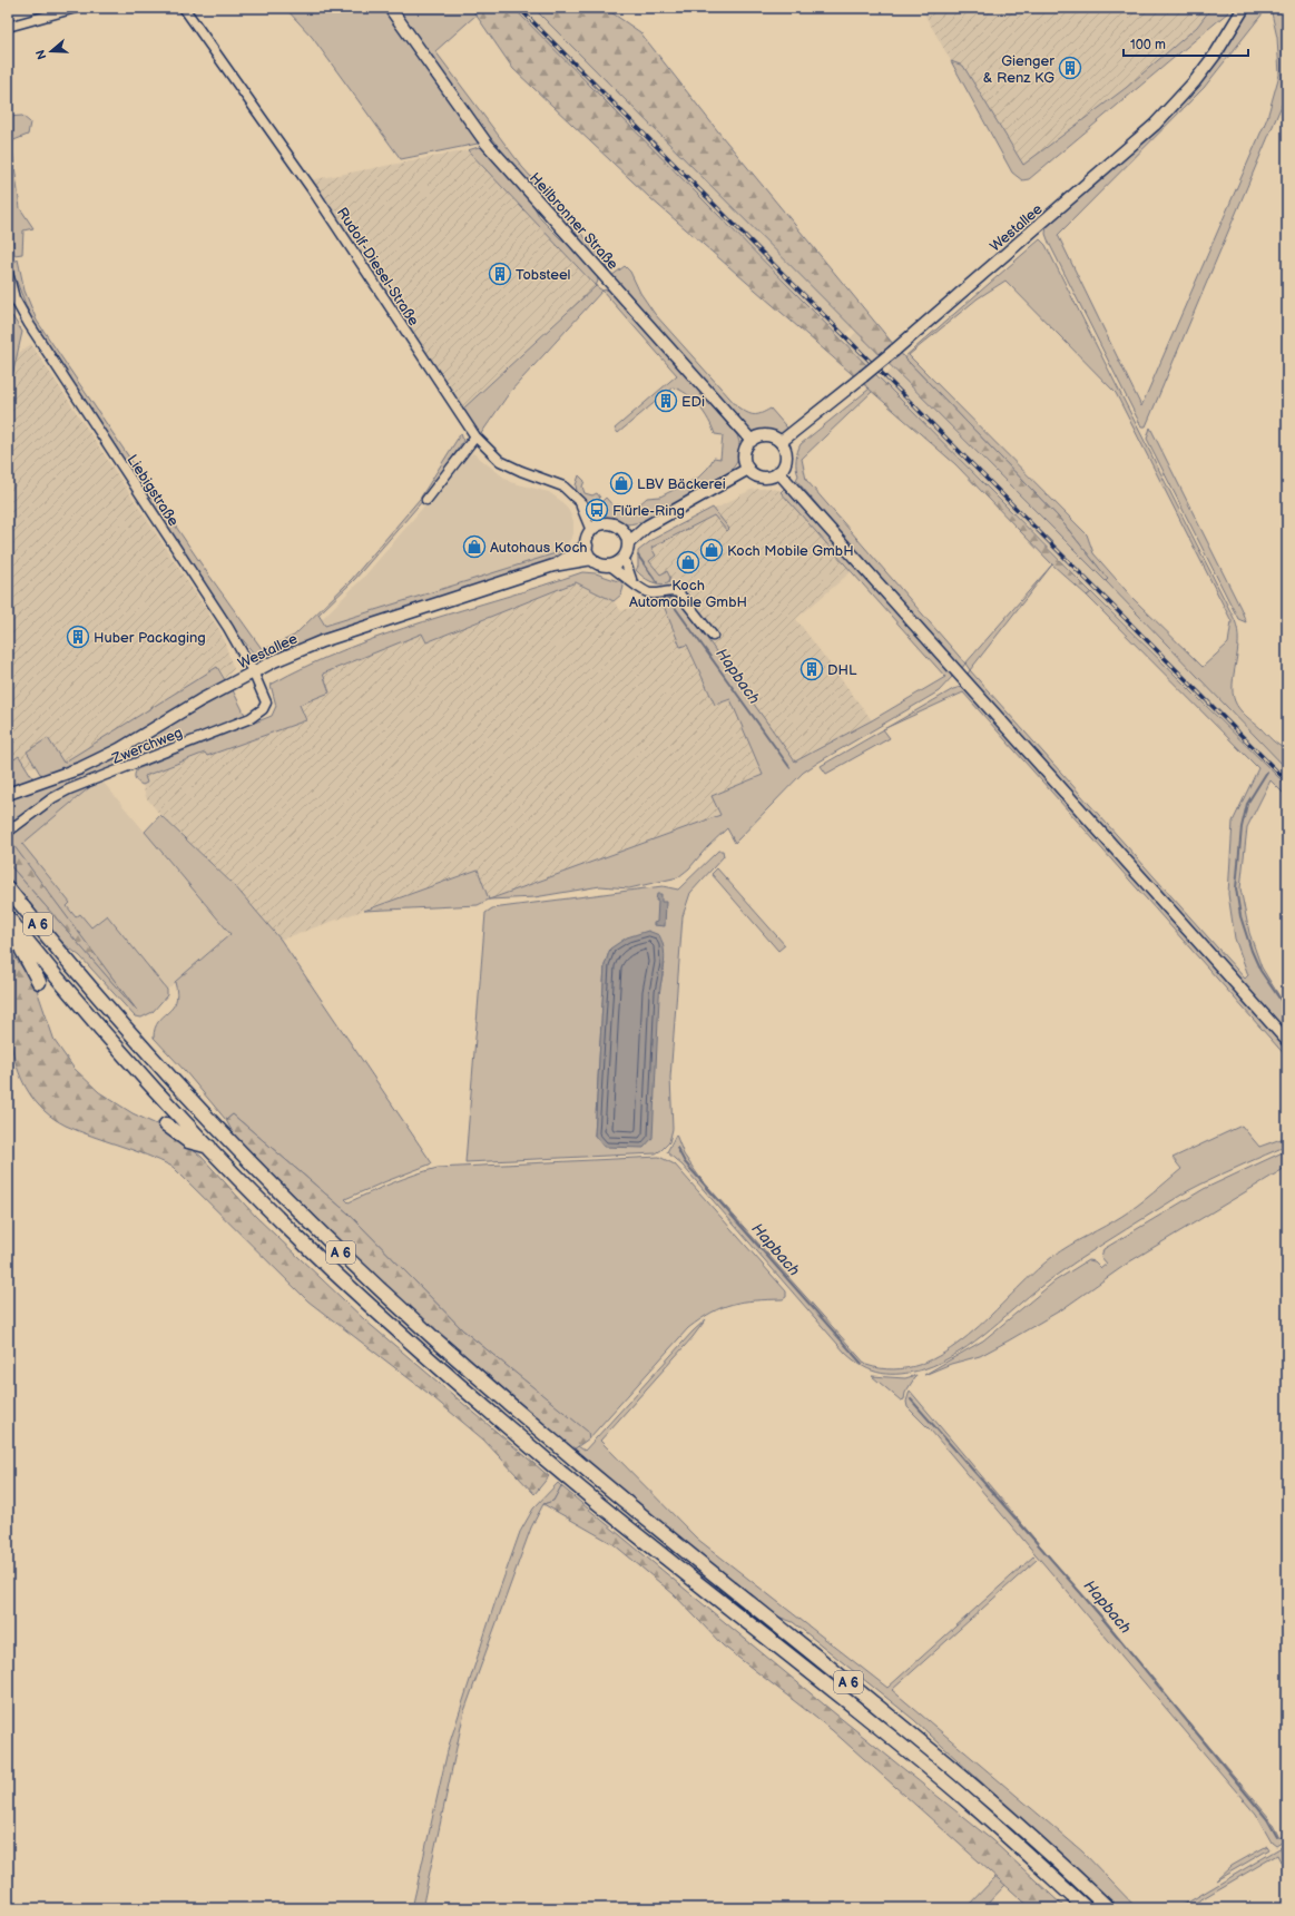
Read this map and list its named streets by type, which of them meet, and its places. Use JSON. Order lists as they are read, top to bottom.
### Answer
{
  "streets": {
    "highway": ["A 6"],
    "main road": ["Heilbronner Straße", "Westallee"],
    "street": ["Rudolf-Diesel-Straße", "Liebigstraße", "Zwerchweg"]
  },
  "crossings": [
    ["Heilbronner Straße", "Westallee"],
    ["Westallee", "Rudolf-Diesel-Straße"],
    ["Westallee", "Liebigstraße"],
    ["Westallee", "Zwerchweg"],
    ["Liebigstraße", "Zwerchweg"]
  ],
  "water": ["Hapbach"],
  "places": {
    "building": [
      "Gienger & Renz KG",
      "Tobsteel",
      "EDi",
      "Huber Packaging",
      "DHL"
    ],
    "shop": [
      "LBV Bäckerei",
      "Autohaus Koch",
      "Koch Mobile GmbH",
      "Koch Automobile GmbH"
    ],
    "bus stop": ["Flürle-Ring"]
  },
  "scale_bar": "100 m",
  "north": "left"
}
